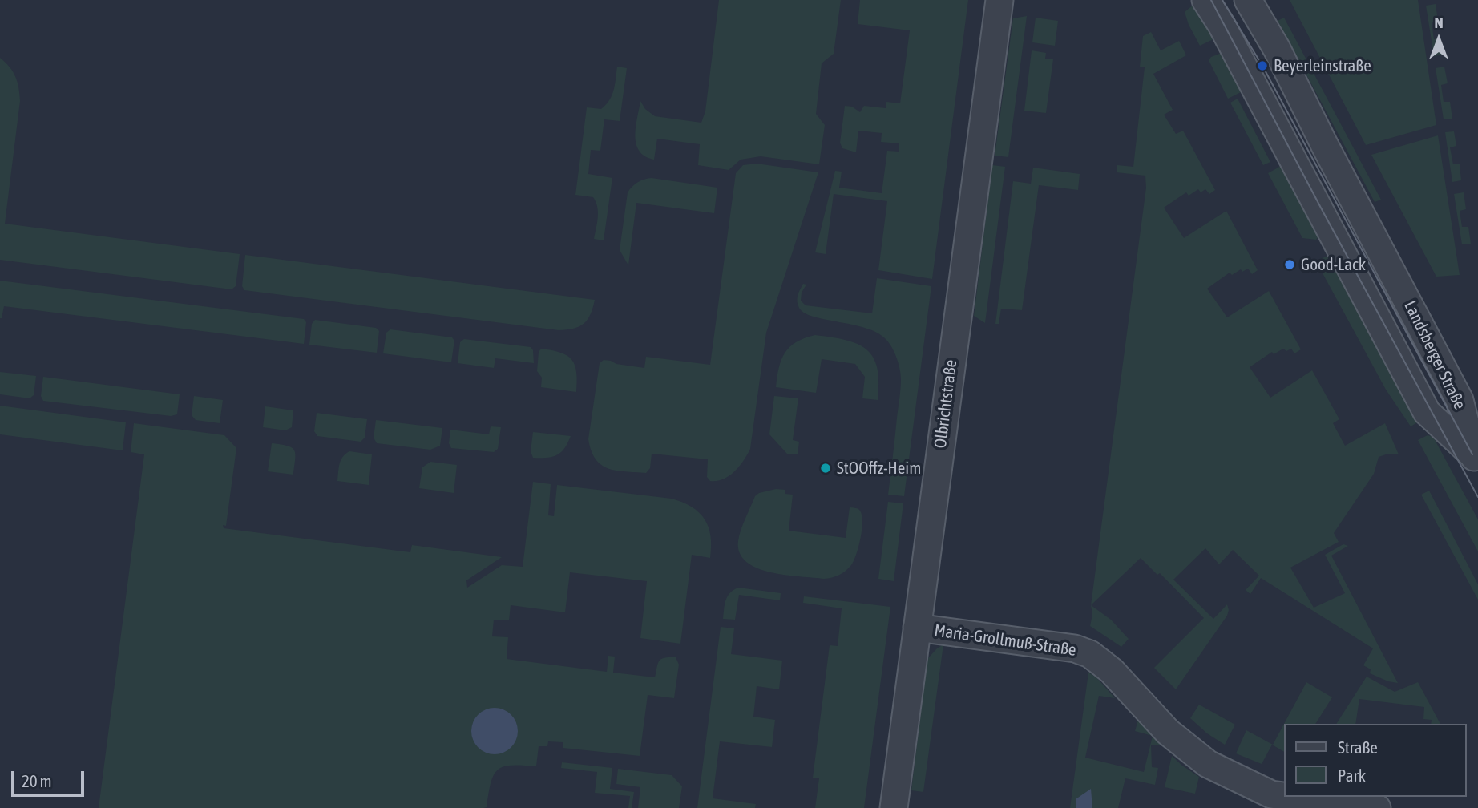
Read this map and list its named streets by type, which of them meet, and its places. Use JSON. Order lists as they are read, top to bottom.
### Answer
{
  "streets": {
    "street": ["Landsberger Straße", "Olbrichtstraße", "Maria-Grollmuß-Straße"]
  },
  "crossings": [
    ["Olbrichtstraße", "Maria-Grollmuß-Straße"]
  ],
  "places": ["Beyerleinstraße", "Good-Lack", "StOOffz-Heim"],
  "legend": ["Straße", "Park"],
  "scale_bar": "20 m",
  "north": "top"
}
